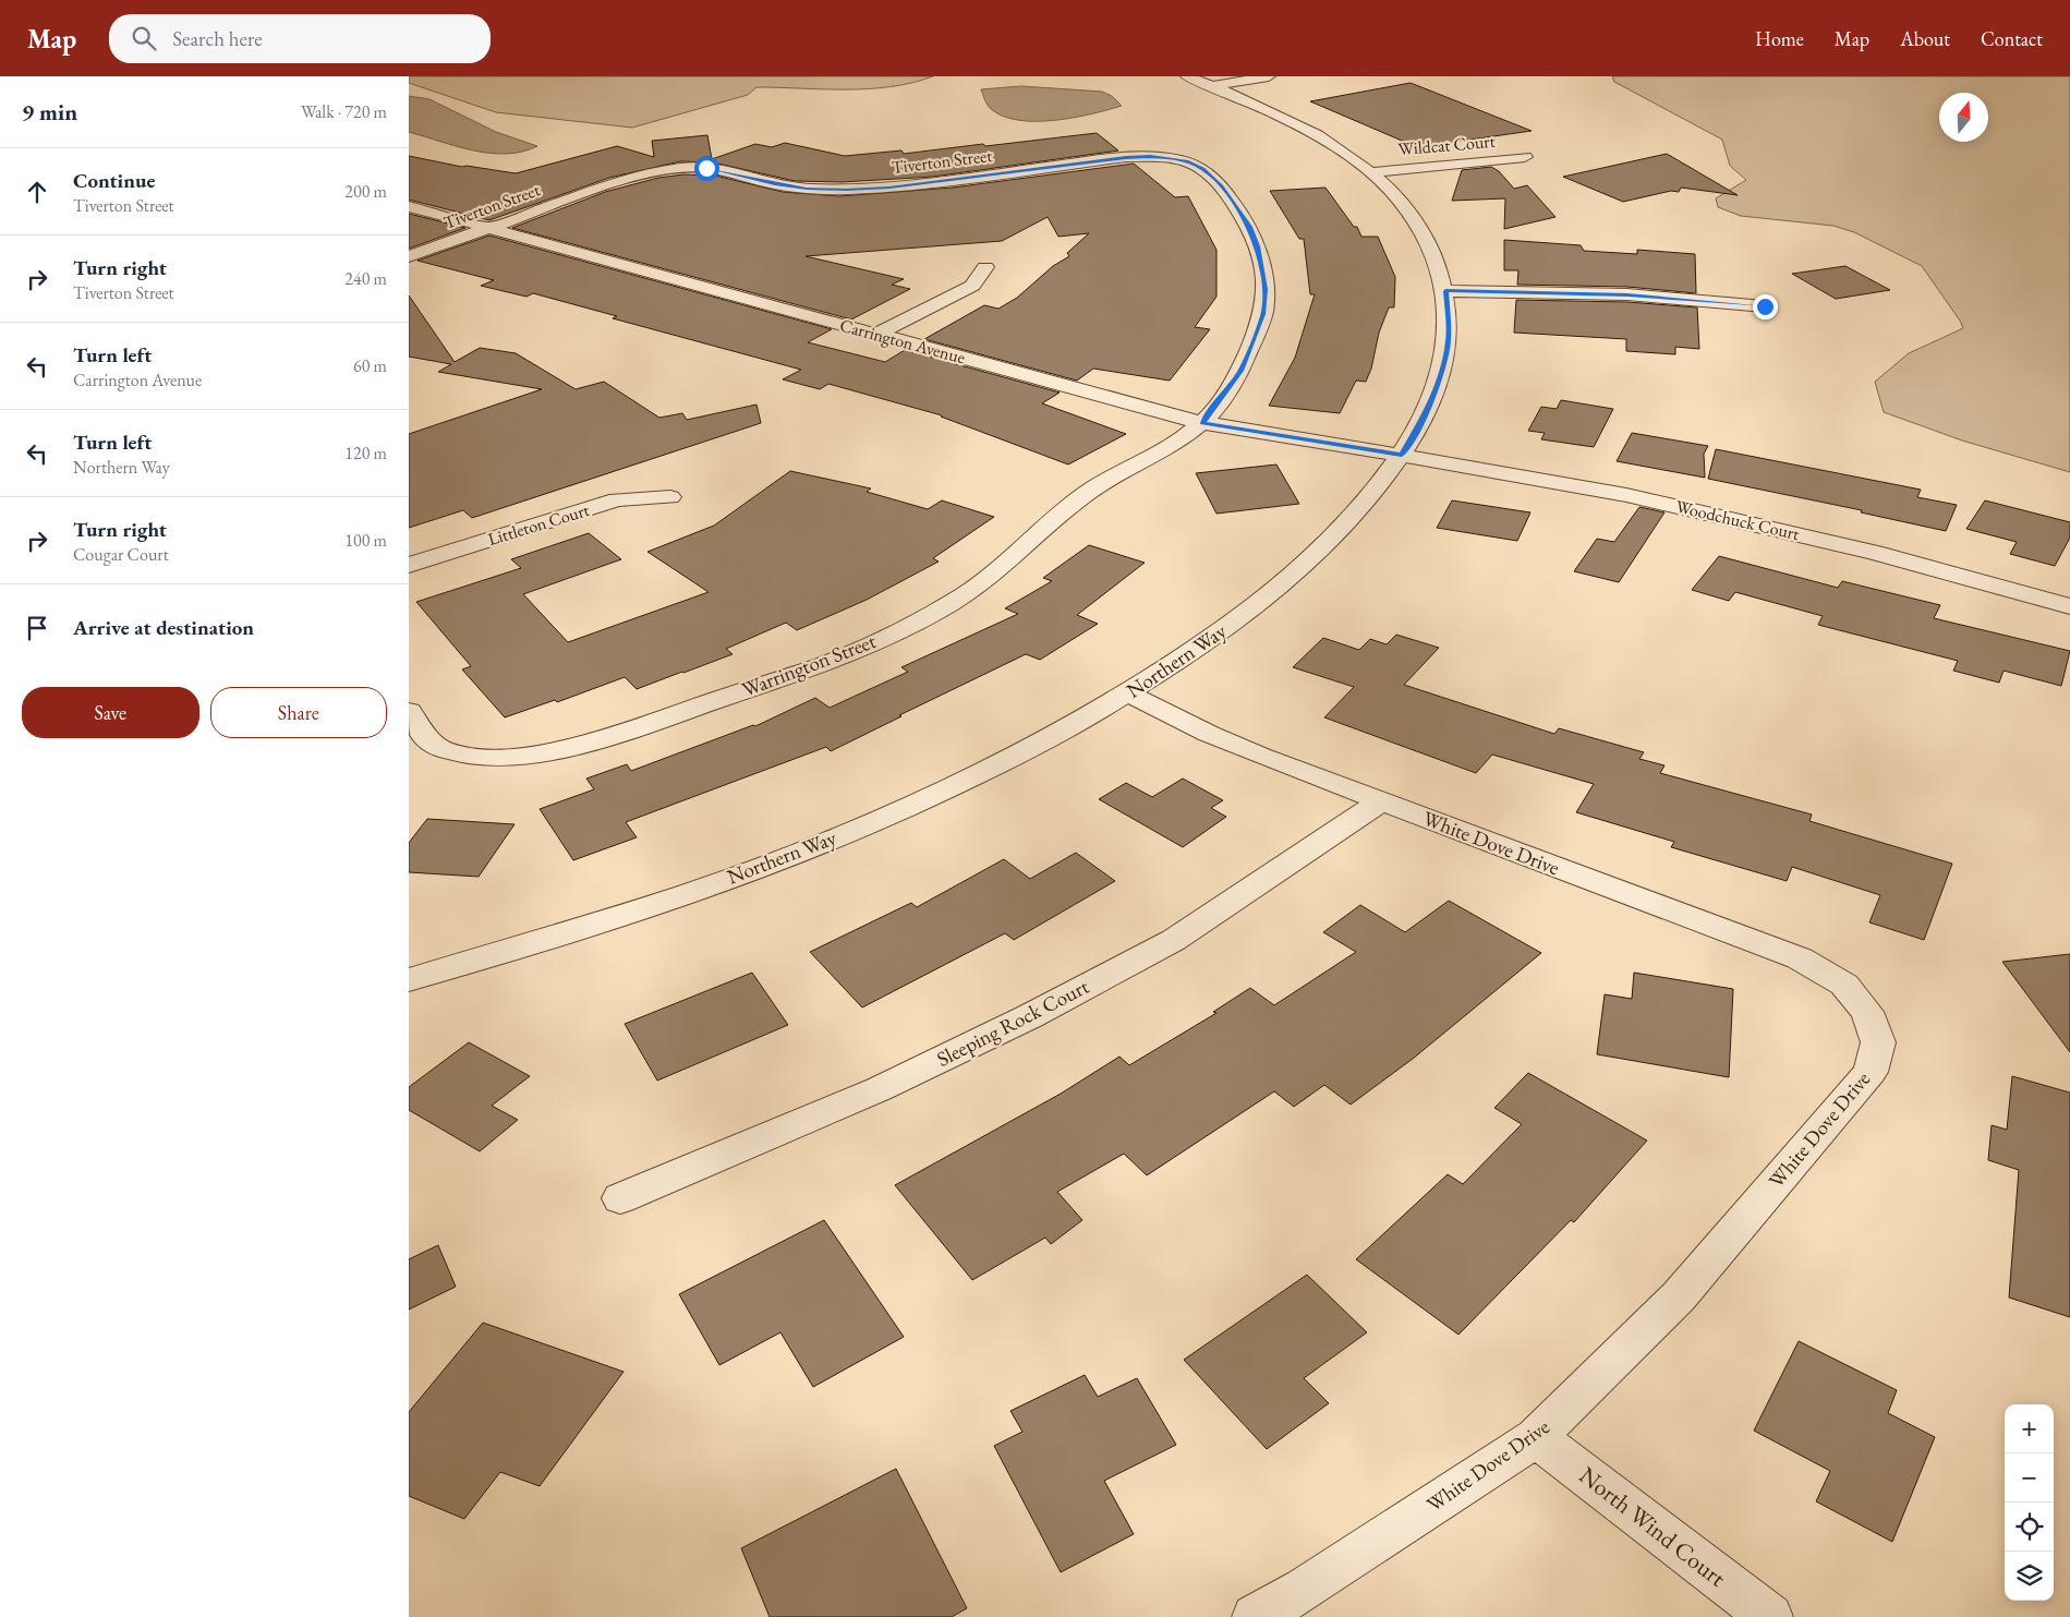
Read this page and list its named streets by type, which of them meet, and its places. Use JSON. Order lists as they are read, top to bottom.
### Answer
{
  "streets": {
    "street": [
      "Wildcat Court",
      "Tiverton Street",
      "Carrington Avenue",
      "Woodchuck Court",
      "Littleton Court",
      "Northern Way",
      "Warrington Street",
      "White Dove Drive",
      "Sleeping Rock Court",
      "North Wind Court"
    ]
  },
  "crossings": [
    ["Wildcat Court", "Northern Way"],
    ["Tiverton Street", "Carrington Avenue"],
    ["Tiverton Street", "Warrington Street"],
    ["Carrington Avenue", "Woodchuck Court"],
    ["Carrington Avenue", "Northern Way"],
    ["Carrington Avenue", "Warrington Street"],
    ["Woodchuck Court", "Northern Way"],
    ["Northern Way", "White Dove Drive"],
    ["White Dove Drive", "Sleeping Rock Court"],
    ["White Dove Drive", "North Wind Court"]
  ],
  "north": "top",
  "page": {
    "header": "Map",
    "search": "Search here",
    "nav": [
      "Home",
      "Map",
      "About",
      "Contact"
    ],
    "heading": ["9 min", "Walk · 720 m"],
    "list": [
      ["Continue", "Tiverton Street", "200 m"],
      ["Turn right", "Tiverton Street", "240 m"],
      ["Turn left", "Carrington Avenue", "60 m"],
      ["Turn left", "Northern Way", "120 m"],
      ["Turn right", "Cougar Court", "100 m"],
      "Arrive at destination"
    ],
    "buttons": ["Save", "Share"],
    "map_buttons": ["+", "−"]
  }
}
